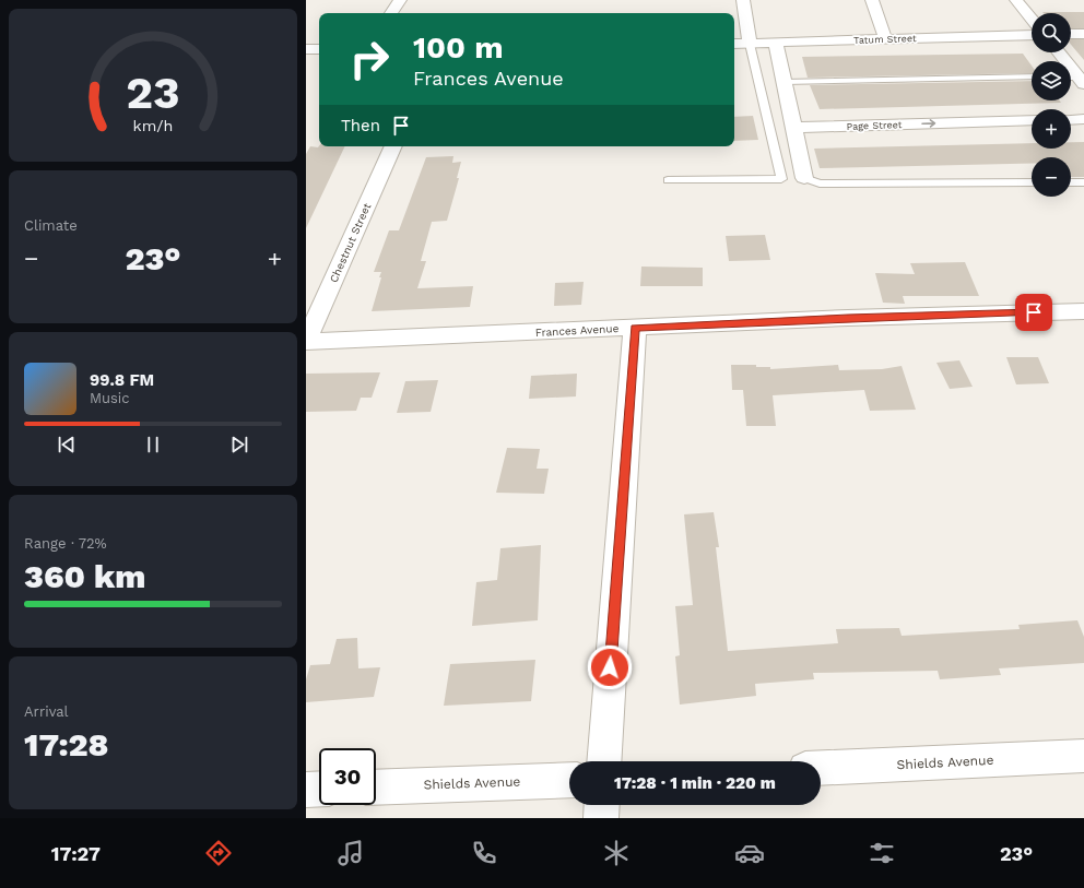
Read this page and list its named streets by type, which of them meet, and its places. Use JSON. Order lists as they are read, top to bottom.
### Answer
{
  "streets": {
    "street": [
      "Tatum Street",
      "Page Street",
      "Chestnut Street",
      "Frances Avenue",
      "Shields Avenue"
    ]
  },
  "crossings": [
    ["Chestnut Street", "Frances Avenue"]
  ],
  "one_way": ["Page Street"],
  "page": {
    "map_buttons": ["+", "−"],
    "turn": ["100 m", "Frances Avenue"],
    "then": "Then",
    "tile": [
      "Climate",
      ["Range · 72%", "360 km"],
      ["Arrival", "17:28"]
    ],
    "heat": ["−", "23°", "+"],
    "song": ["99.8 FM", "Music"],
    "limit": "30",
    "trip": "17:28 · 1 min · 220 m",
    "tabs": ["17:27", "23°"],
    "gauge": ["23", "km/h"]
  }
}
